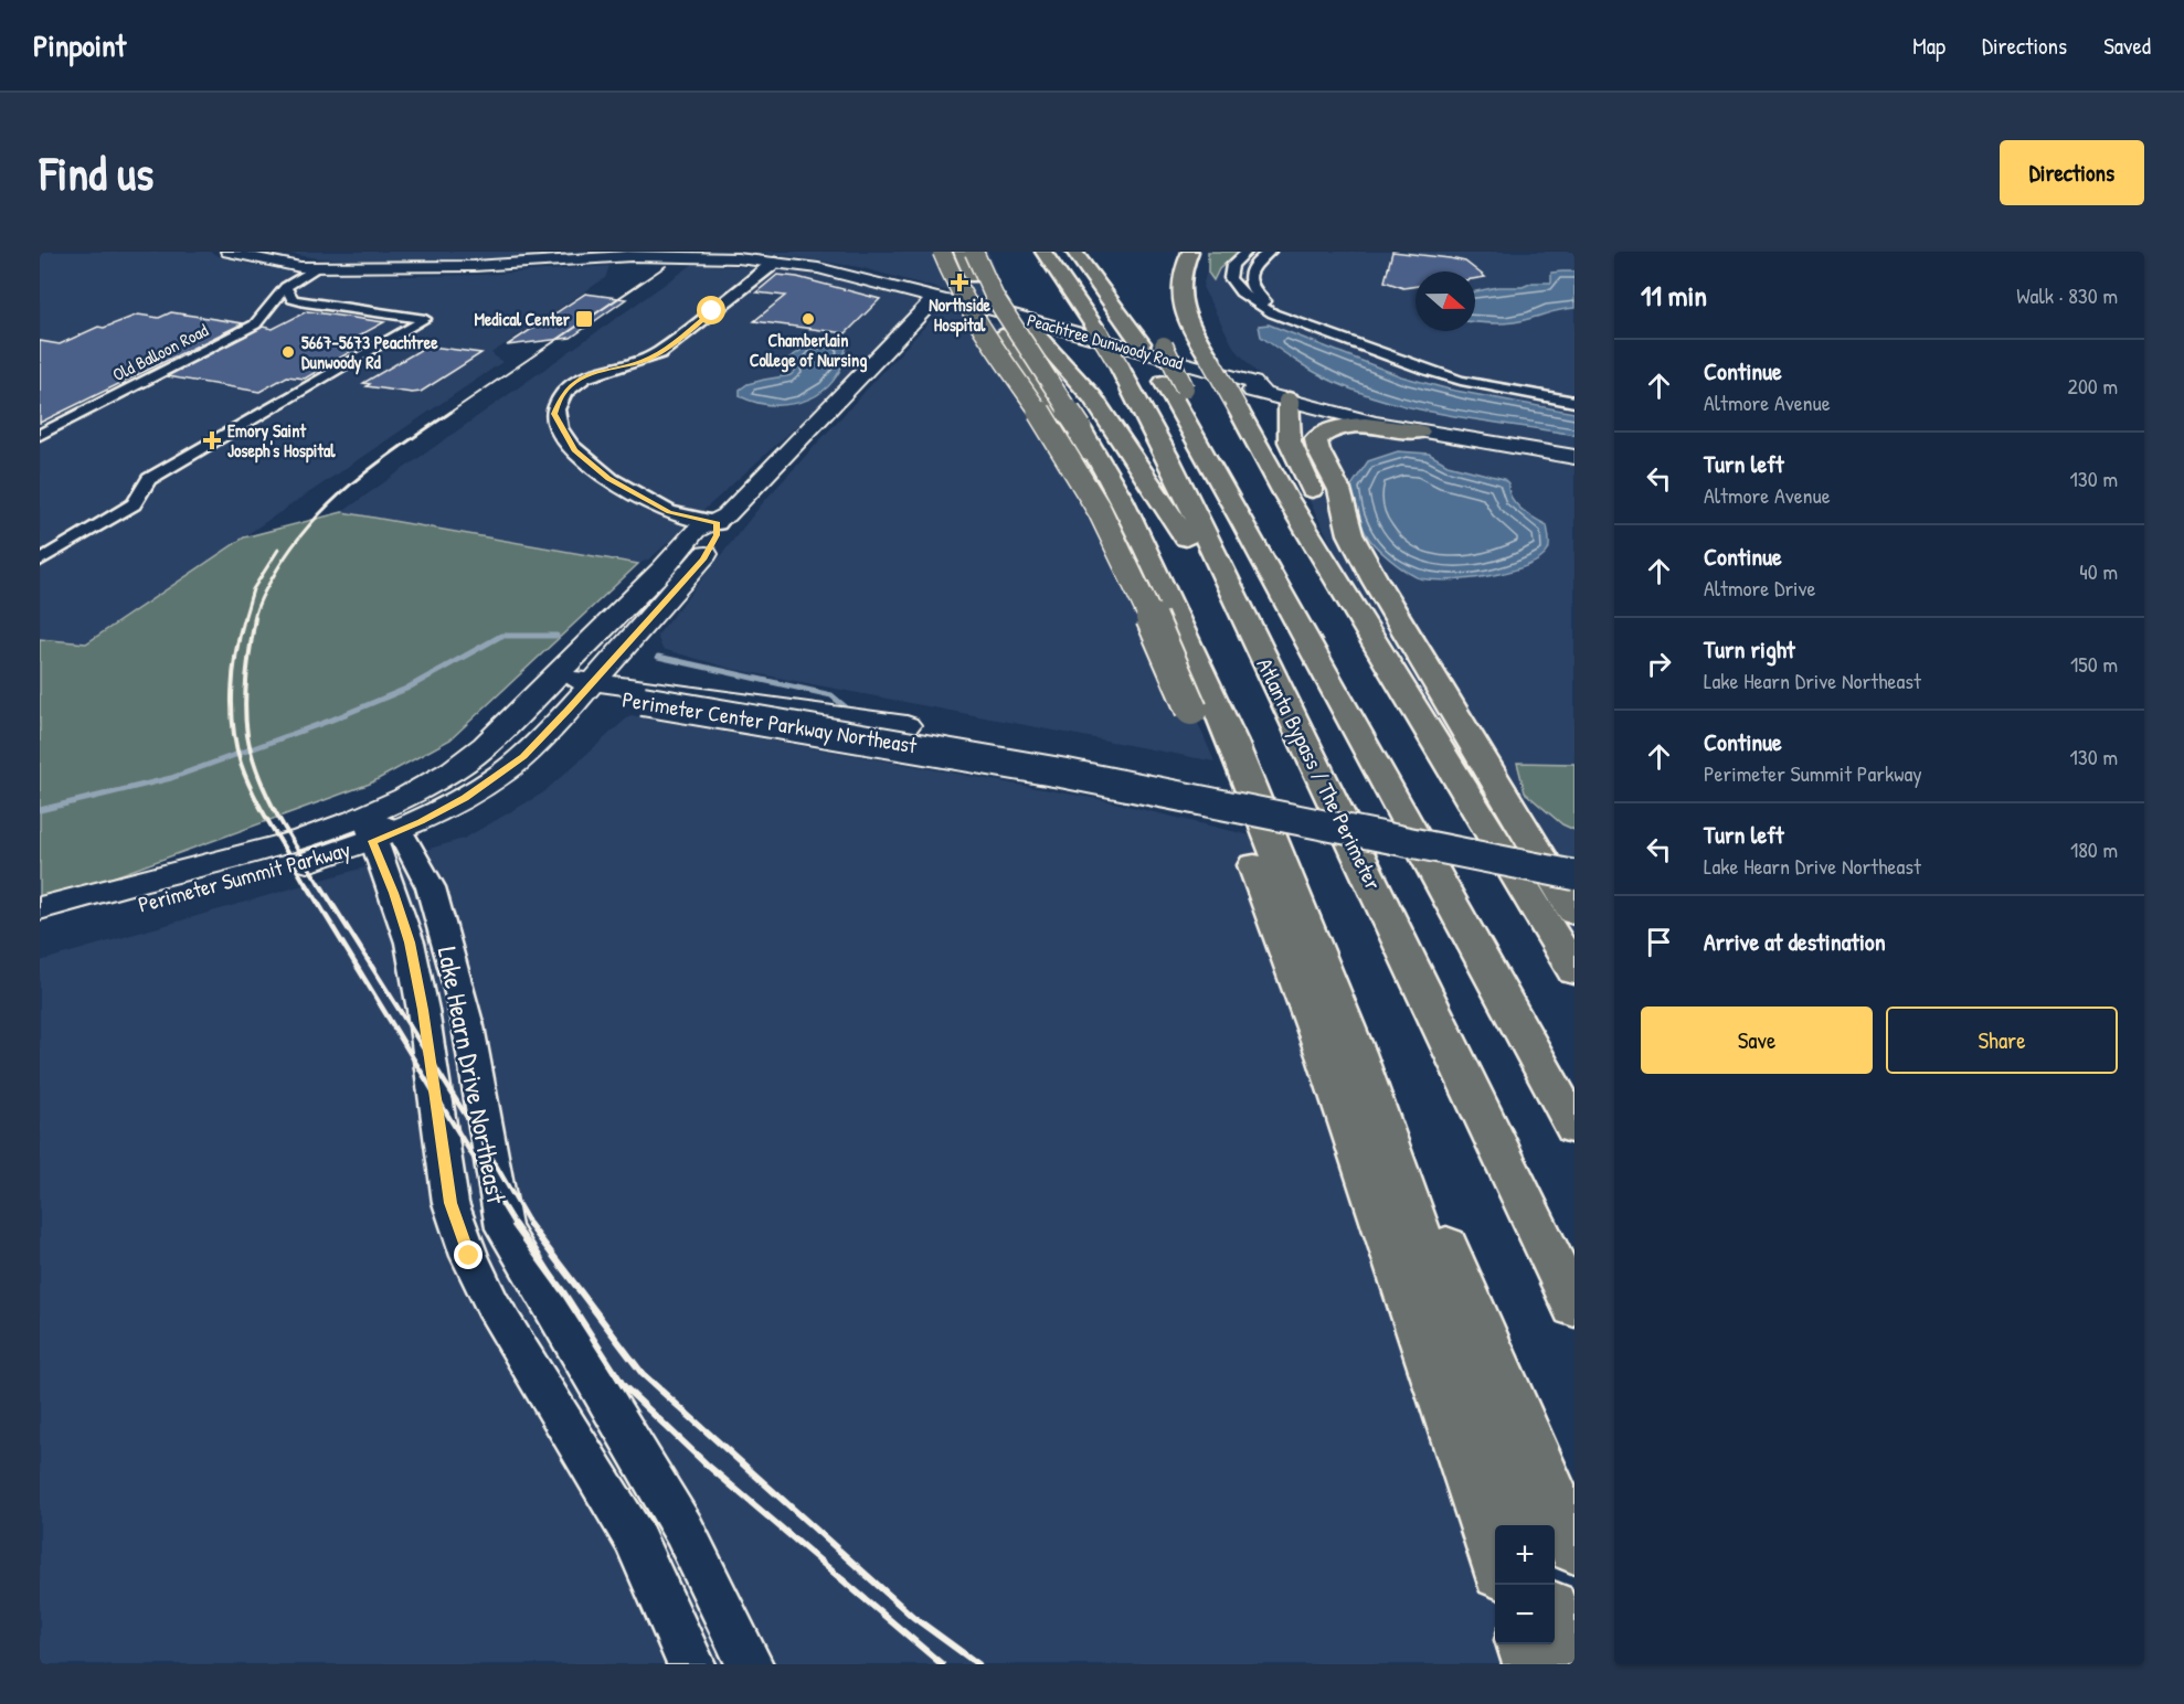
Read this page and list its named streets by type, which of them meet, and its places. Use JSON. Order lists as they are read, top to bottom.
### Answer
{
  "streets": {
    "highway": ["Atlanta Bypass / The Perimeter"],
    "main road": ["Peachtree Dunwoody Road", "Perimeter Center Parkway Northeast", "Perimeter Summit Parkway"],
    "street": ["Old Balloon Road", "Lake Hearn Drive Northeast"]
  },
  "crossings": [
    ["Perimeter Center Parkway Northeast", "Perimeter Summit Parkway"],
    ["Perimeter Summit Parkway", "Lake Hearn Drive Northeast"]
  ],
  "places": {
    "health": ["Northside Hospital", "Emory Saint Joseph's Hospital"],
    "transit": ["Medical Center"],
    "other": ["Chamberlain College of Nursing", "5667-5673 Peachtree Dunwoody Rd"]
  },
  "north": "right",
  "page": {
    "header": "Pinpoint",
    "nav": ["Map", "Directions", "Saved"],
    "buttons": [
      "Directions",
      ["Save", "Share"]
    ],
    "title": "Find us",
    "heading": ["11 min", "Walk · 830 m"],
    "list": [
      ["Continue", "Altmore Avenue", "200 m"],
      ["Turn left", "Altmore Avenue", "130 m"],
      ["Continue", "Altmore Drive", "40 m"],
      ["Turn right", "Lake Hearn Drive Northeast", "150 m"],
      ["Continue", "Perimeter Summit Parkway", "130 m"],
      ["Turn left", "Lake Hearn Drive Northeast", "180 m"],
      "Arrive at destination"
    ],
    "map_buttons": ["+", "−"]
  }
}
